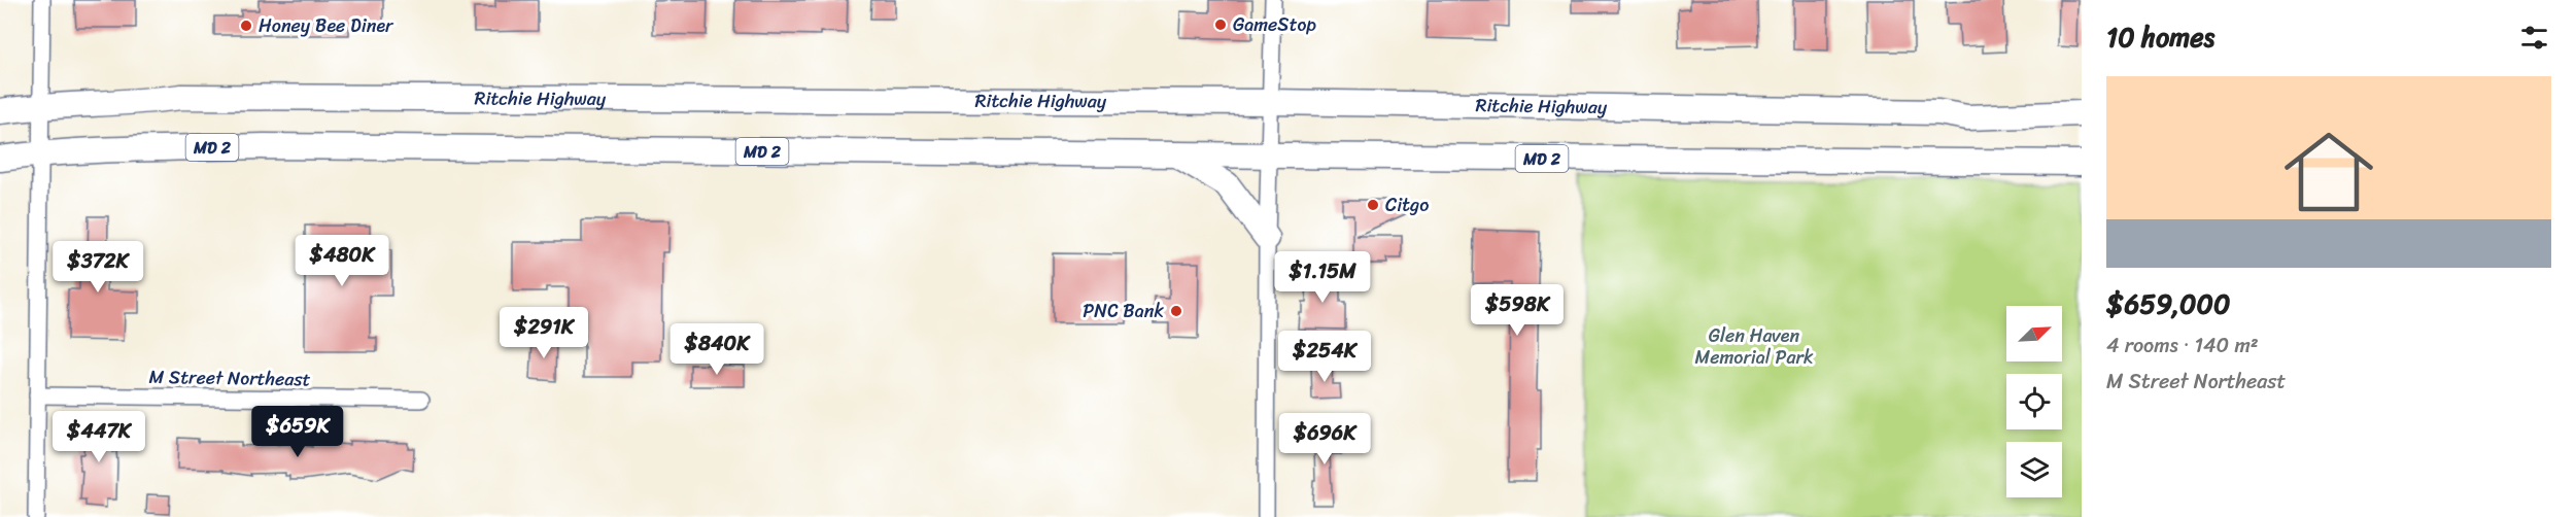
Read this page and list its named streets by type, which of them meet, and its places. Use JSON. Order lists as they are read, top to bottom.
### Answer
{
  "streets": {
    "main road": ["Ritchie Highway", "MD 2"],
    "street": ["M Street Northeast"]
  },
  "parks": ["Glen Haven Memorial Park"],
  "places": [
    "GameStop",
    "Honey Bee Diner",
    "Citgo",
    "PNC Bank"
  ],
  "north": "top right",
  "page": {
    "heading": "10 homes",
    "list": [
      {
        "name": "$659,000",
        "note": "4 rooms · 140 m² · M Street Northeast"
      }
    ],
    "price": [
      "$480K",
      "$372K",
      "$1.15M",
      "$598K",
      "$291K",
      "$840K",
      "$254K",
      "$659K",
      "$447K",
      "$696K"
    ]
  }
}
